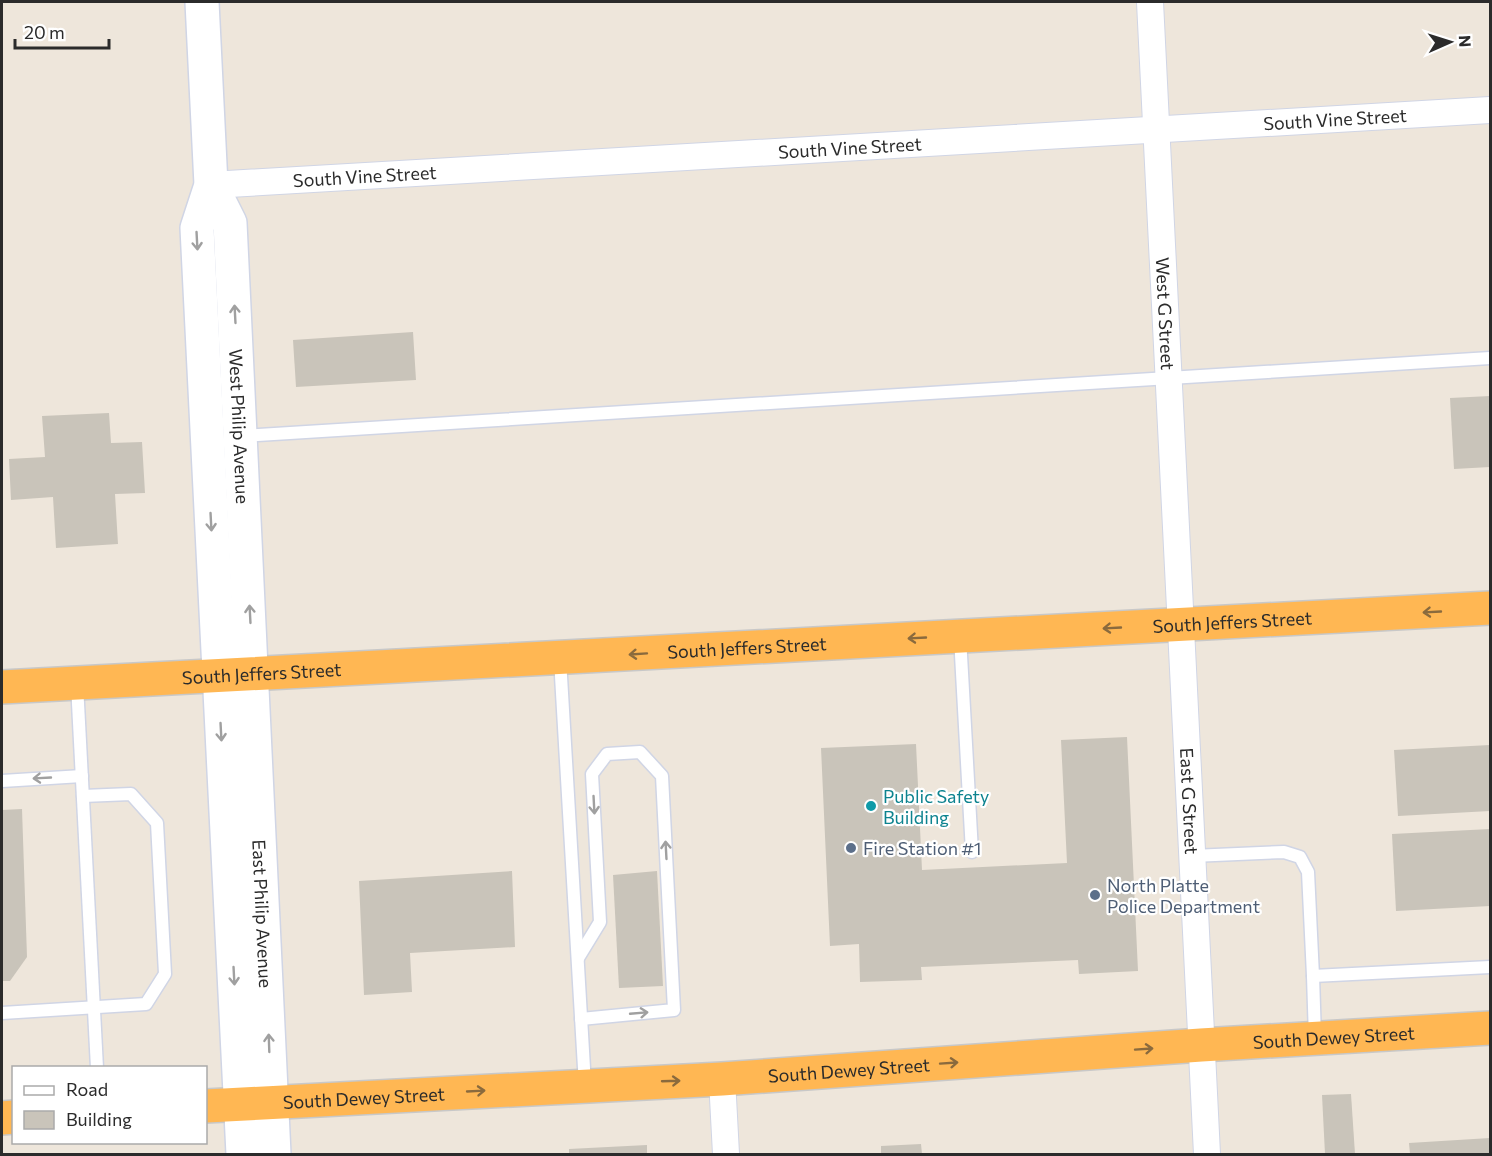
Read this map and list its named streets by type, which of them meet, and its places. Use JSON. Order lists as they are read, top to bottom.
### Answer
{
  "streets": {
    "highway": ["South Jeffers Street", "South Dewey Street"],
    "main road": ["West Philip Avenue", "East Philip Avenue"],
    "street": ["South Vine Street", "West G Street", "East G Street"]
  },
  "crossings": [
    ["South Vine Street", "West G Street"],
    ["South Vine Street", "West Philip Avenue"],
    ["West G Street", "South Jeffers Street"],
    ["West G Street", "East G Street"],
    ["West Philip Avenue", "South Jeffers Street"],
    ["West Philip Avenue", "East Philip Avenue"],
    ["South Jeffers Street", "East G Street"],
    ["South Jeffers Street", "East Philip Avenue"],
    ["East G Street", "South Dewey Street"],
    ["East Philip Avenue", "South Dewey Street"]
  ],
  "one_way": ["South Jeffers Street", "South Dewey Street"],
  "places": ["Public Safety Building", "Fire Station #1", "North Platte Police Department"],
  "legend": ["Road", "Building"],
  "scale_bar": "20 m",
  "north": "right"
}
